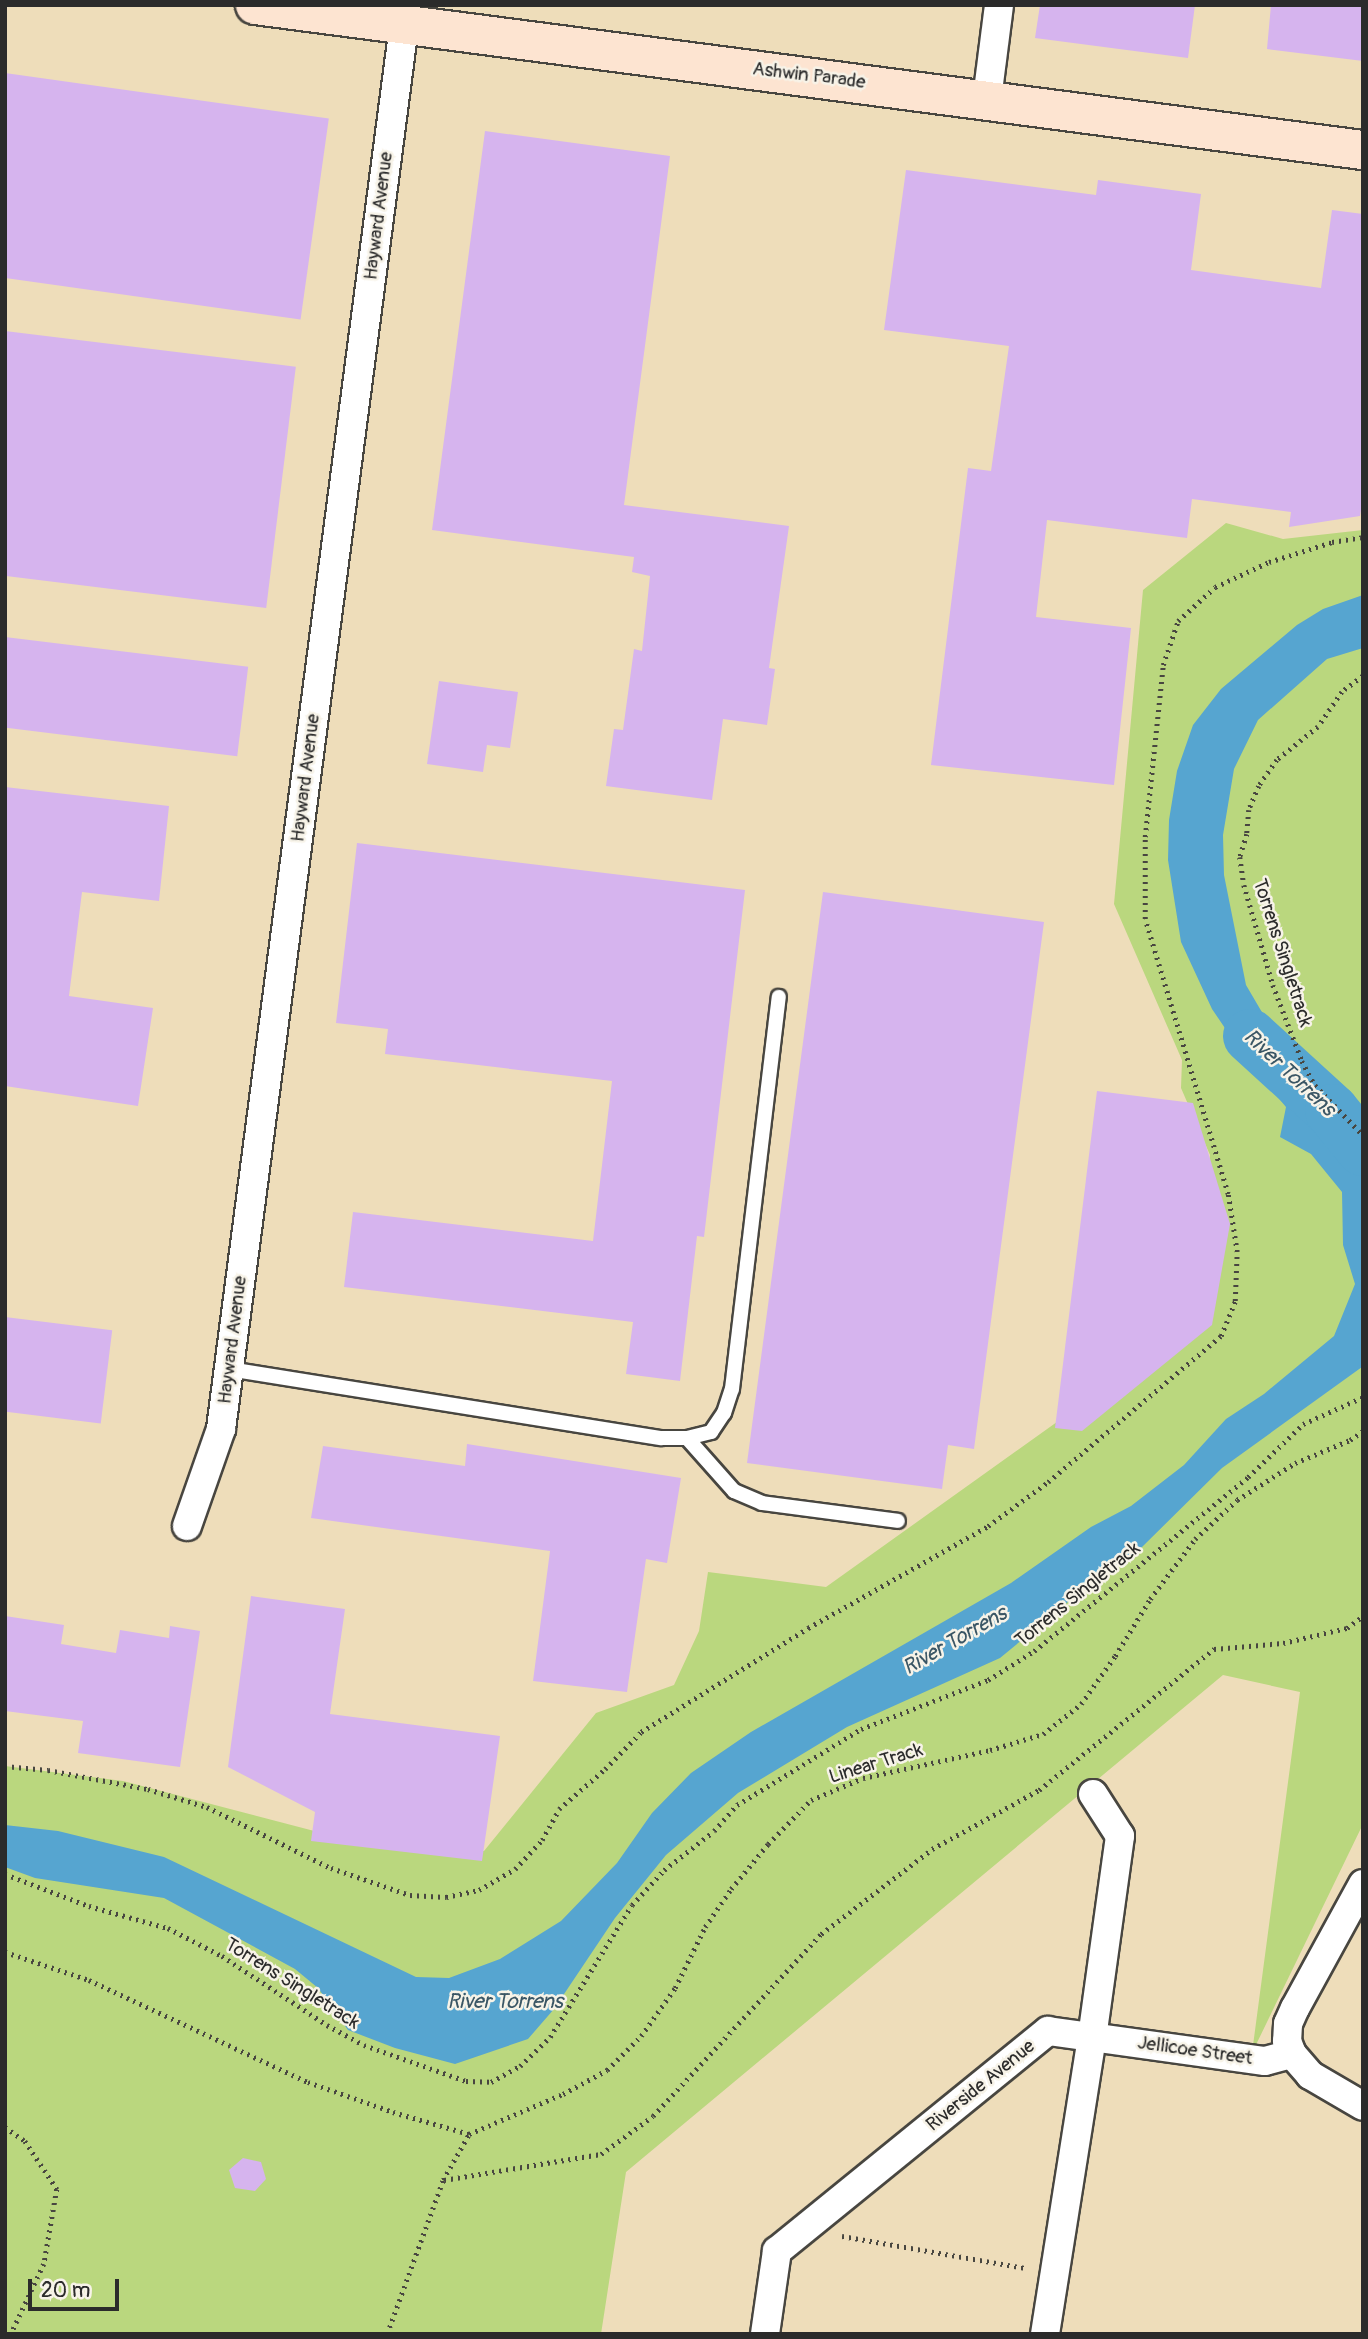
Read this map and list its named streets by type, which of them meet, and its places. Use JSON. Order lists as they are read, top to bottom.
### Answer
{
  "streets": {
    "street": [
      "Ashwin Parade",
      "Hayward Avenue",
      "Jellicoe Street",
      "Riverside Avenue"
    ],
    "path": ["Torrens Singletrack", "Linear Track"]
  },
  "crossings": [
    ["Ashwin Parade", "Hayward Avenue"],
    ["Jellicoe Street", "Riverside Avenue"]
  ],
  "water": ["River Torrens"],
  "scale_bar": "20 m"
}
